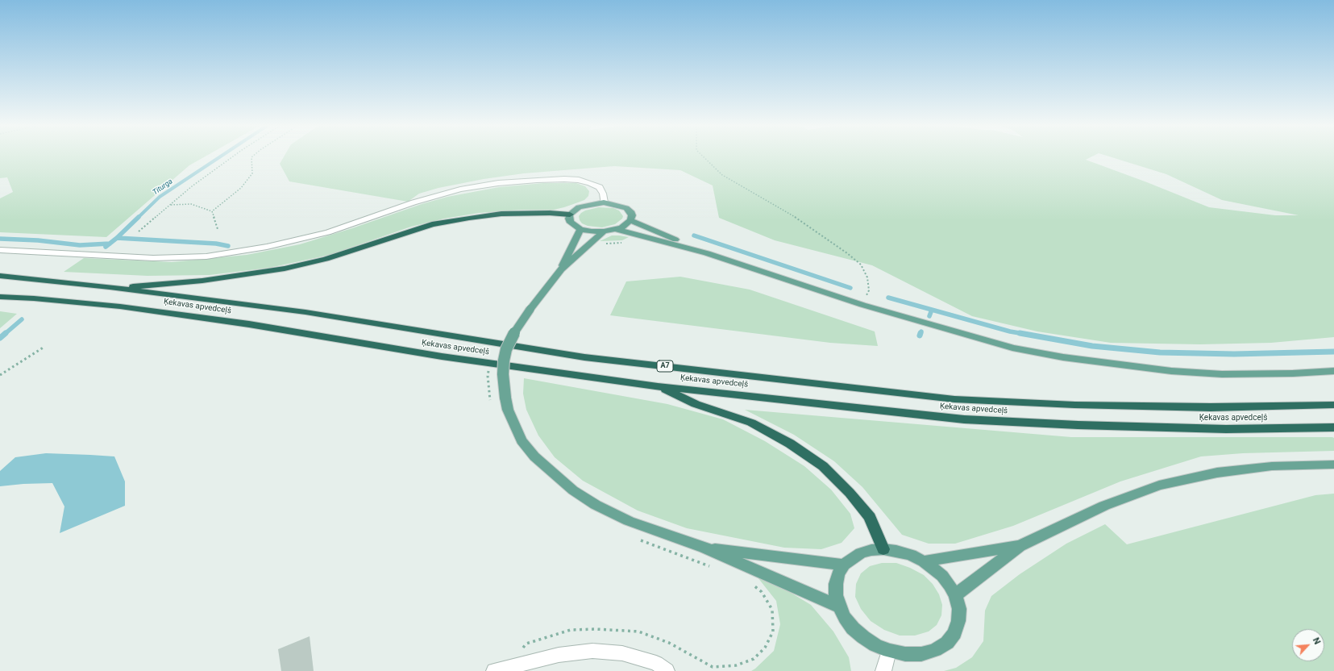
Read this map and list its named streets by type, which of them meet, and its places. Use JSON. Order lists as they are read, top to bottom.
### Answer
{
  "streets": {
    "highway": ["Ķekavas apvedceļš", "A7"]
  },
  "water": ["Titurga"],
  "north": "top right"
}
